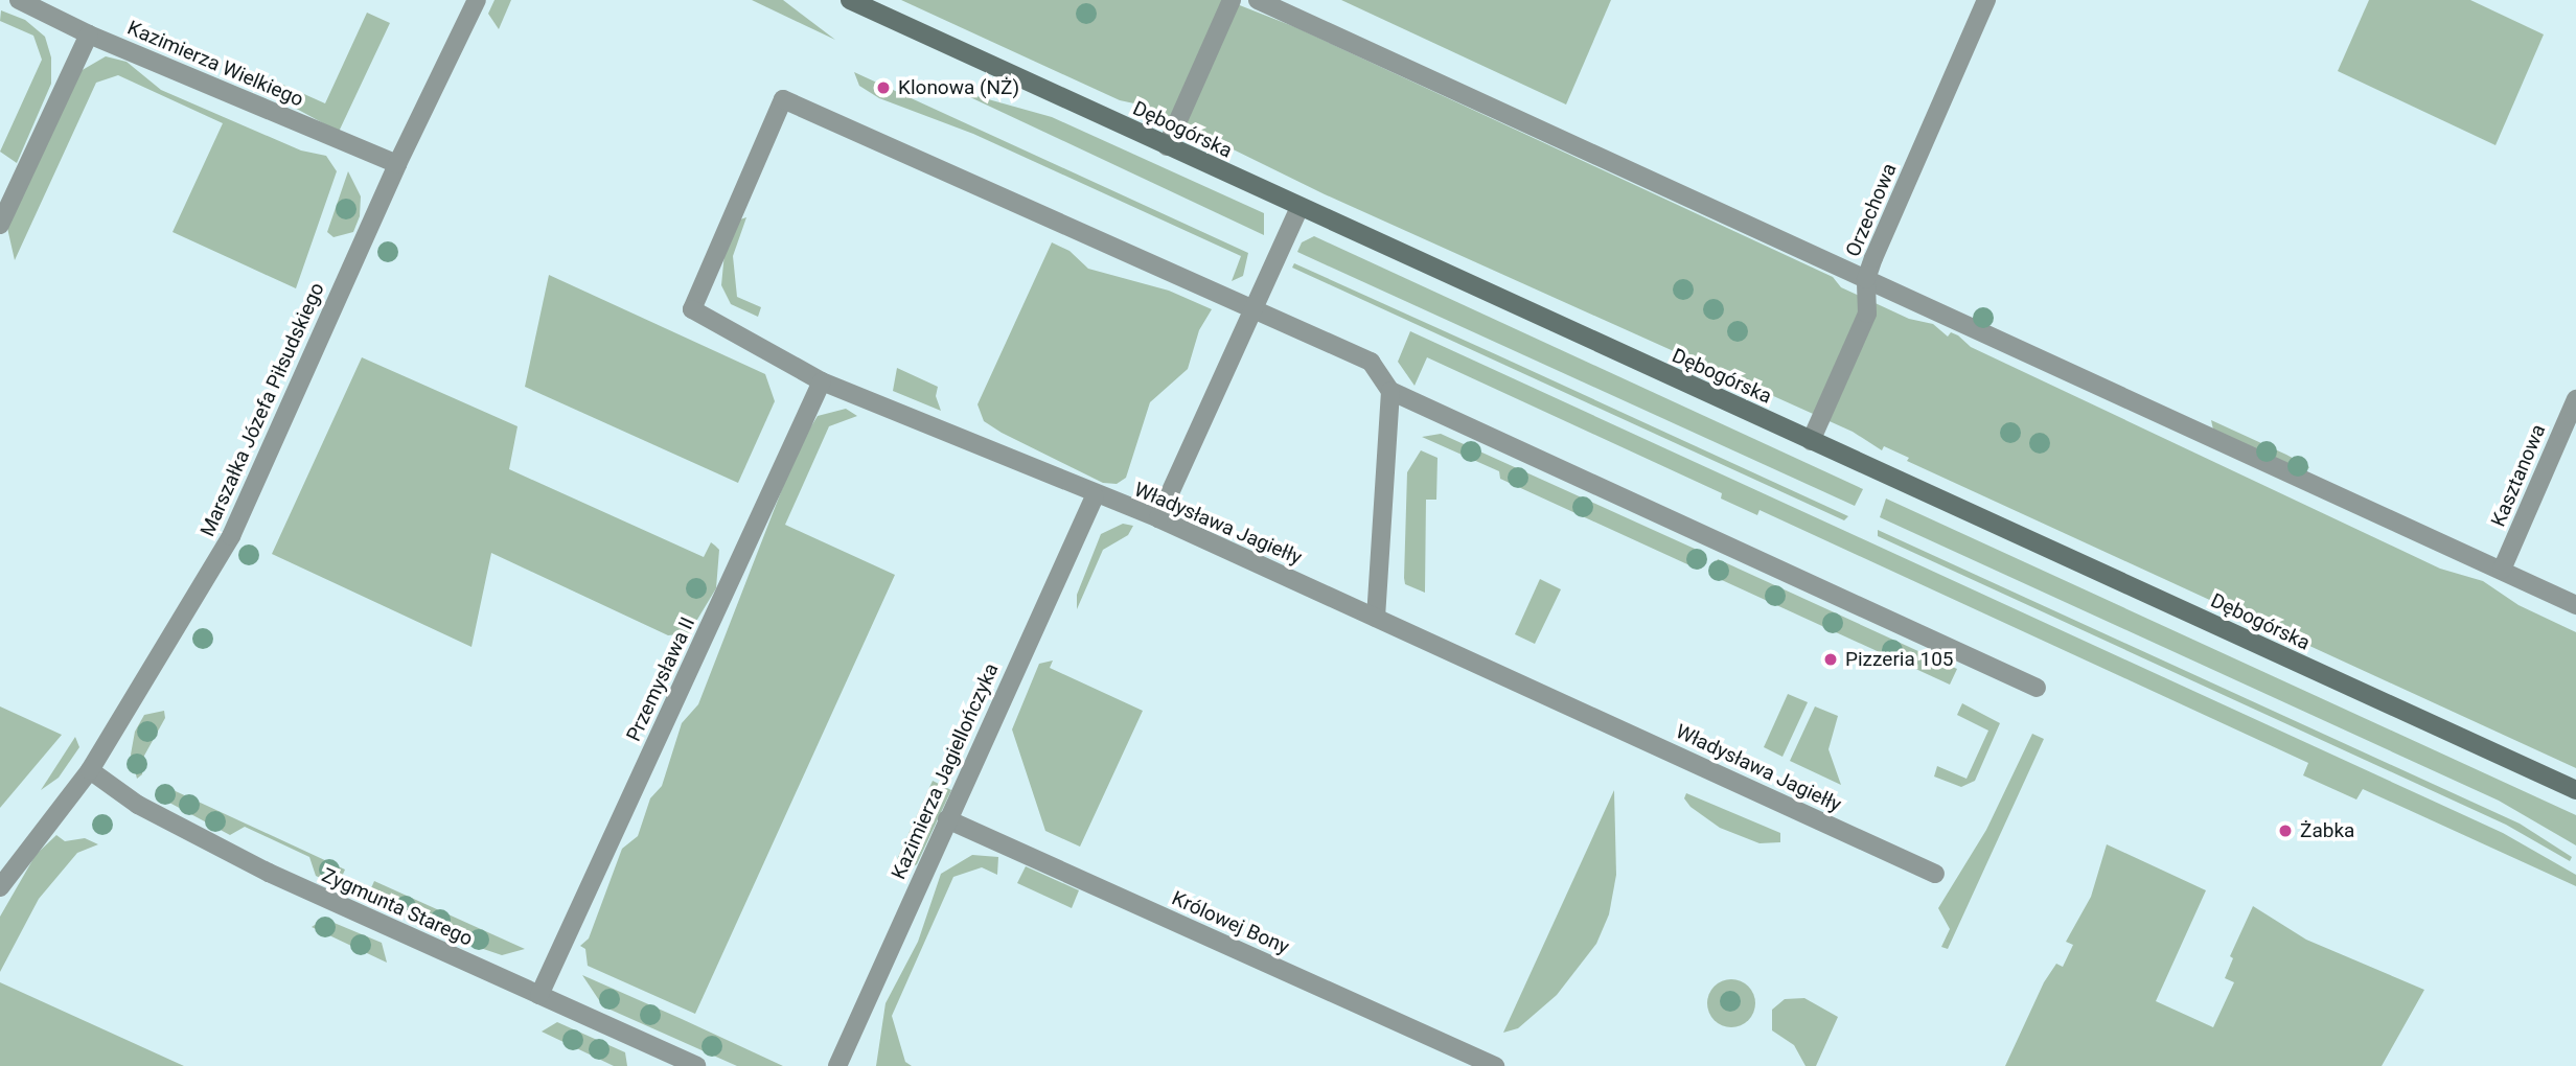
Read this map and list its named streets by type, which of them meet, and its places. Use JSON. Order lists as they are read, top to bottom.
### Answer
{
  "streets": {
    "main road": ["Dębogórska"],
    "street": [
      "Kazimierza Wielkiego",
      "Orzechowa",
      "Marszałka Józefa Piłsudskiego",
      "Kasztanowa",
      "Władysława Jagiełły",
      "Przemysława II",
      "Kazimierza Jagiellończyka",
      "Zygmunta Starego",
      "Królowej Bony"
    ]
  },
  "crossings": [
    ["Kazimierza Wielkiego", "Marszałka Józefa Piłsudskiego"],
    ["Dębogórska", "Orzechowa"],
    ["Marszałka Józefa Piłsudskiego", "Zygmunta Starego"],
    ["Władysława Jagiełły", "Przemysława II"],
    ["Władysława Jagiełły", "Kazimierza Jagiellończyka"],
    ["Przemysława II", "Zygmunta Starego"],
    ["Kazimierza Jagiellończyka", "Królowej Bony"]
  ],
  "places": ["Klonowa (NŻ)", "Pizzeria 105", "Żabka"]
}
